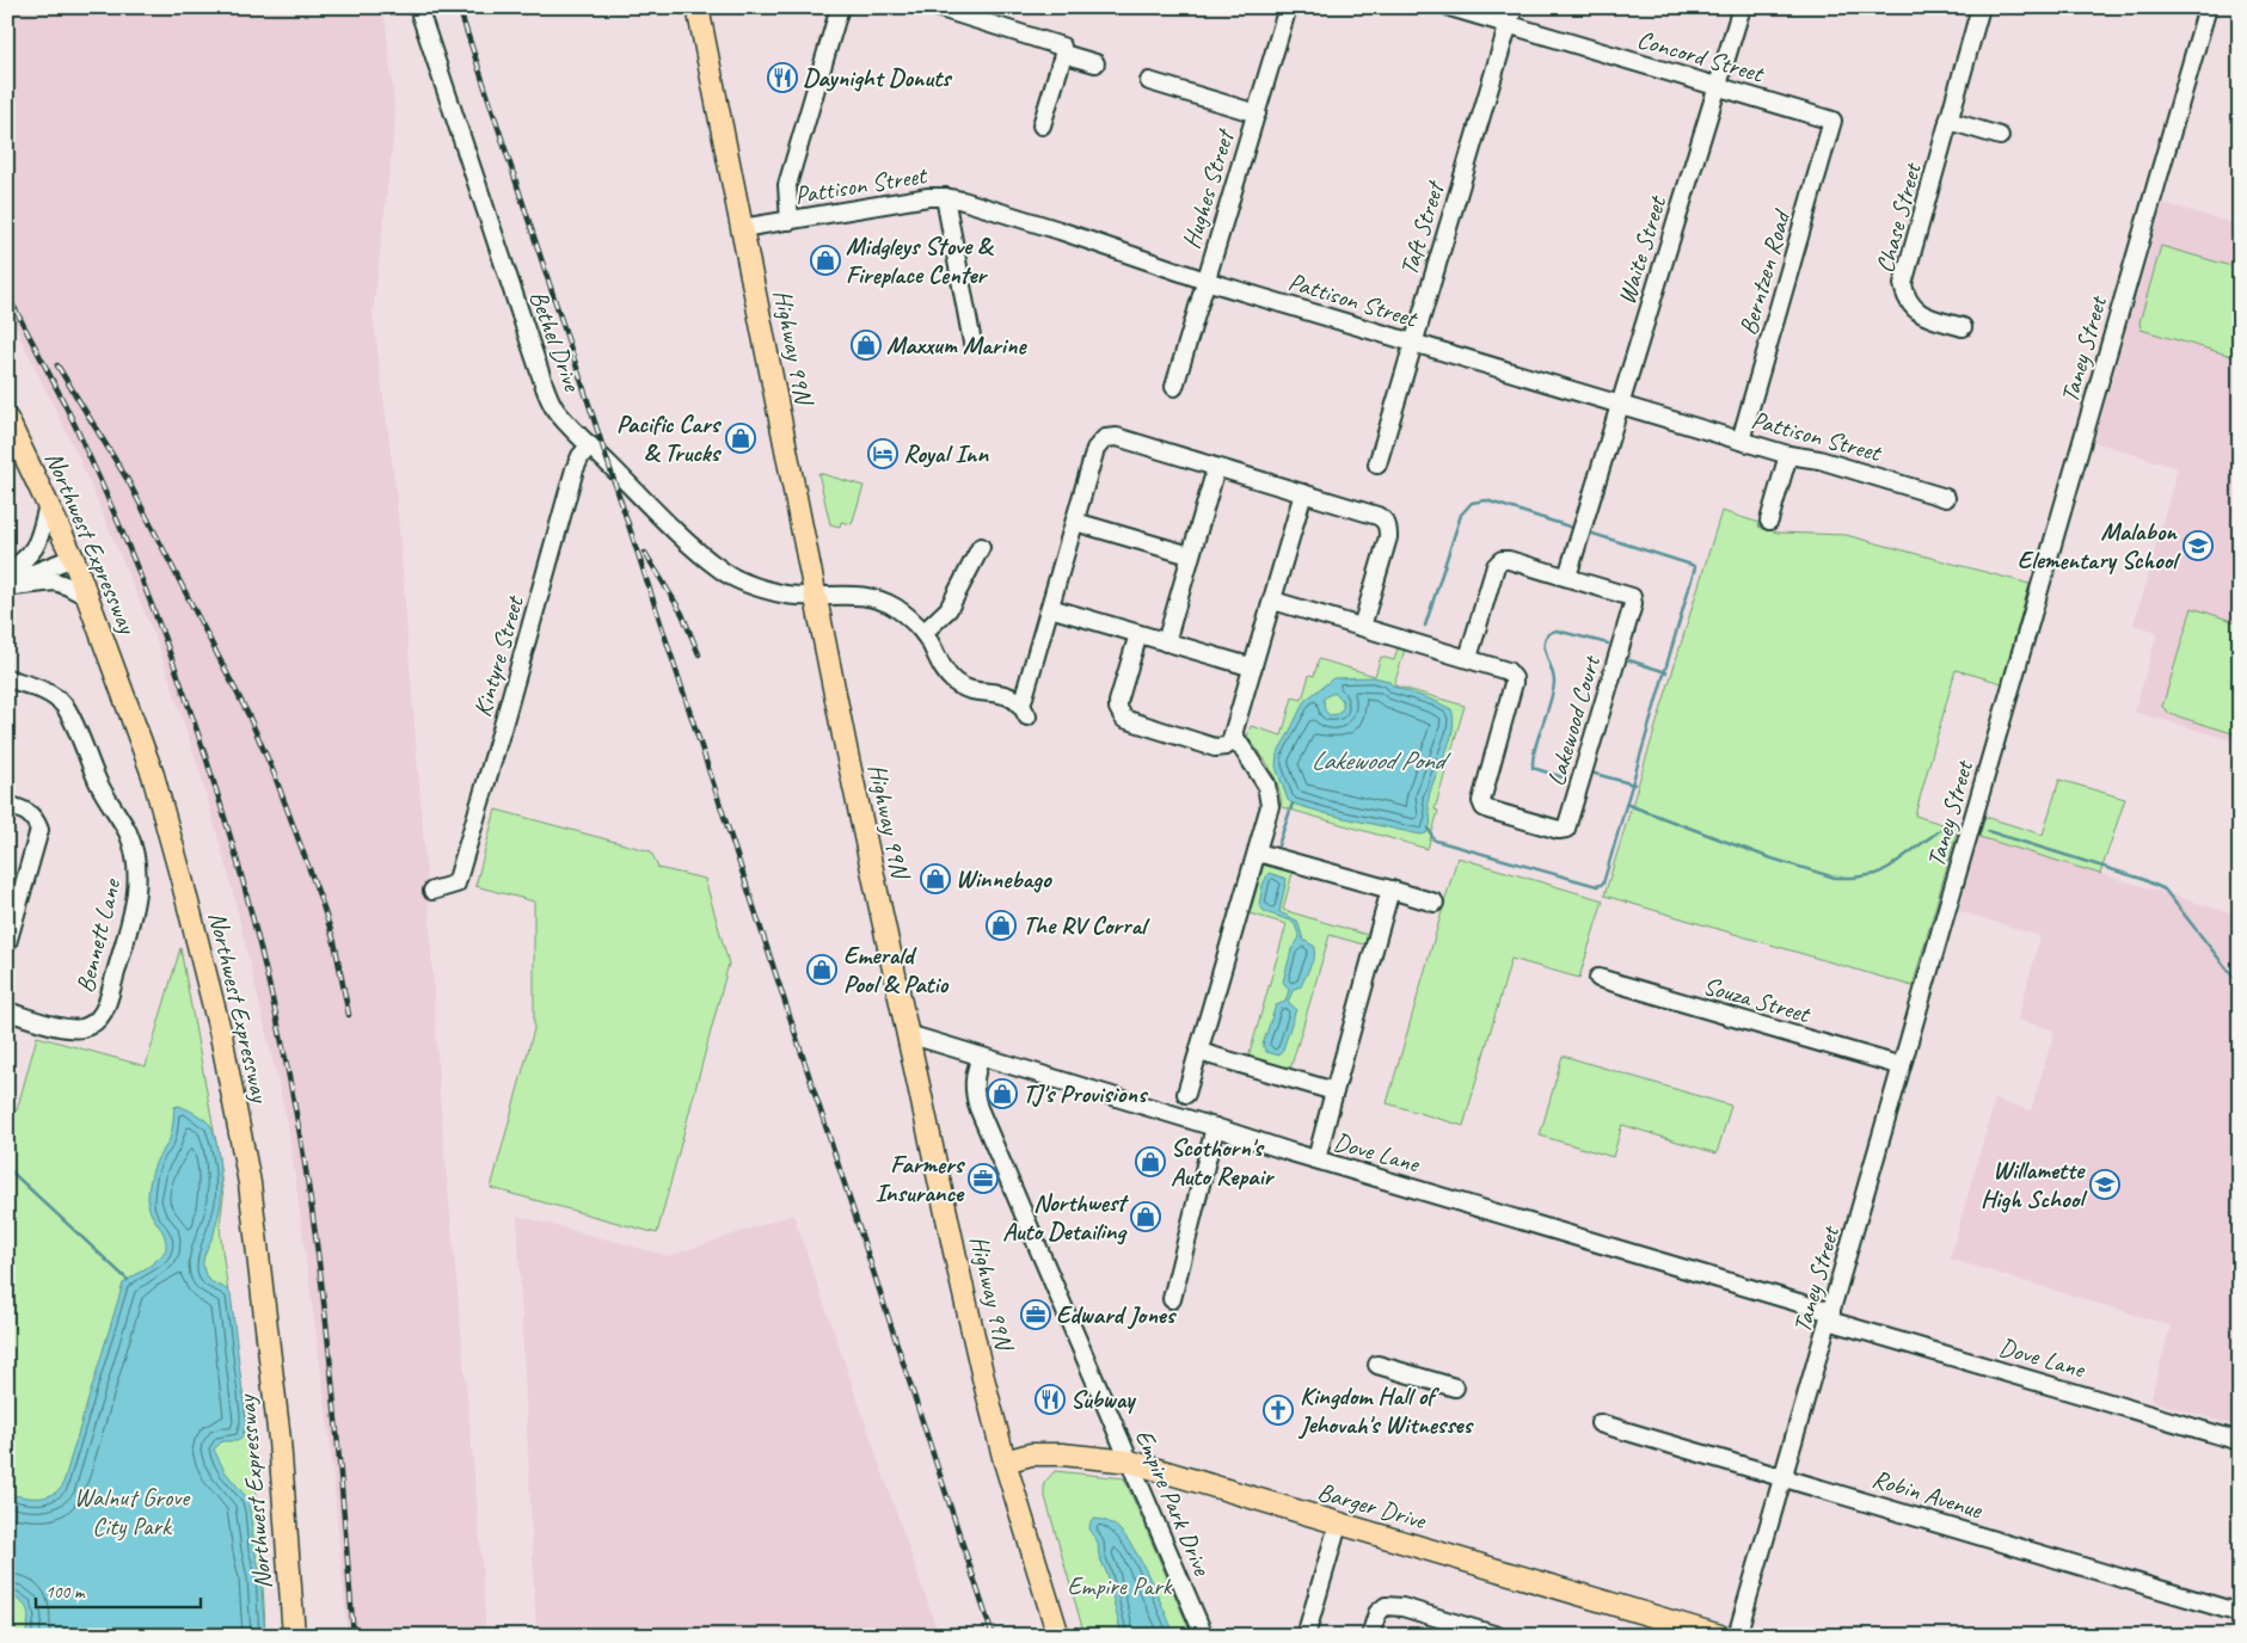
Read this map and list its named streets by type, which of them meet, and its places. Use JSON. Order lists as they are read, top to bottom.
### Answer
{
  "streets": {
    "main road": ["Highway 99N", "Northwest Expressway", "Barger Drive"],
    "street": [
      "Concord Street",
      "Pattison Street",
      "Hughes Street",
      "Chase Street",
      "Taft Street",
      "Waite Street",
      "Berntzen Road",
      "Bethel Drive",
      "Taney Street",
      "Kintyre Street",
      "Lakewood Court",
      "Bennett Lane",
      "Souza Street",
      "Dove Lane",
      "Robin Avenue",
      "Empire Park Drive"
    ]
  },
  "crossings": [
    ["Concord Street", "Taft Street"],
    ["Concord Street", "Waite Street"],
    ["Concord Street", "Berntzen Road"],
    ["Pattison Street", "Hughes Street"],
    ["Pattison Street", "Taft Street"],
    ["Pattison Street", "Waite Street"],
    ["Pattison Street", "Berntzen Road"],
    ["Pattison Street", "Highway 99N"],
    ["Waite Street", "Lakewood Court"],
    ["Bethel Drive", "Highway 99N"],
    ["Bethel Drive", "Kintyre Street"],
    ["Highway 99N", "Dove Lane"],
    ["Highway 99N", "Barger Drive"],
    ["Taney Street", "Souza Street"],
    ["Taney Street", "Dove Lane"],
    ["Taney Street", "Robin Avenue"],
    ["Dove Lane", "Empire Park Drive"],
    ["Empire Park Drive", "Barger Drive"]
  ],
  "water": ["Lakewood Pond"],
  "parks": ["Walnut Grove City Park", "Empire Park"],
  "places": {
    "restaurant": ["Daynight Donuts", "Subway"],
    "shop": [
      "Midgleys Stove & Fireplace Center",
      "Maxxum Marine",
      "Pacific Cars & Trucks",
      "Winnebago",
      "The RV Corral",
      "Emerald Pool & Patio",
      "TJ's Provisions",
      "Scothorn's Auto Repair",
      "Northwest Auto Detailing"
    ],
    "hotel": ["Royal Inn"],
    "school or university": ["Malabon Elementary School", "Willamette High School"],
    "office": ["Farmers Insurance", "Edward Jones"],
    "church": ["Kingdom Hall of Jehovah's Witnesses"]
  },
  "scale_bar": "100 m"
}
